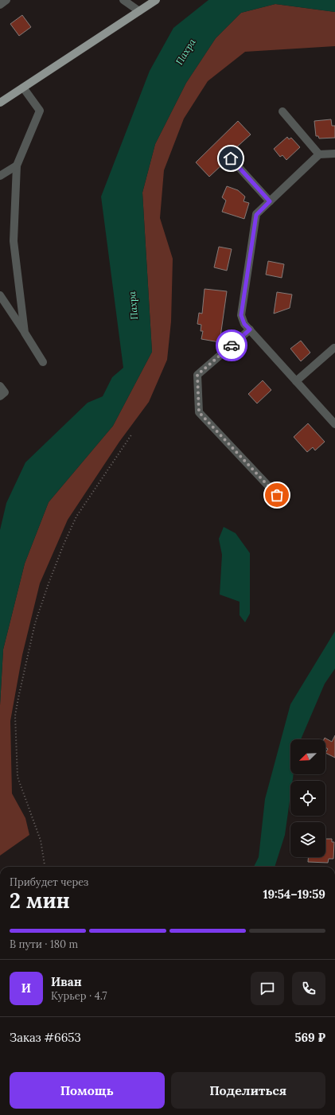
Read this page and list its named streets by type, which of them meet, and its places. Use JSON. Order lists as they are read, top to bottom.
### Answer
{
  "water": ["Пахра"],
  "north": "bottom left",
  "page": {
    "heading": ["2 мин", "Прибудет через", "19:54–19:59"],
    "panel": [
      "Иван",
      "Курьер · 4.7",
      "Заказ #6653",
      "569 ₽"
    ],
    "bar": "В пути · 180 m",
    "round": "И",
    "buttons": ["Помощь", "Поделиться"]
  }
}
